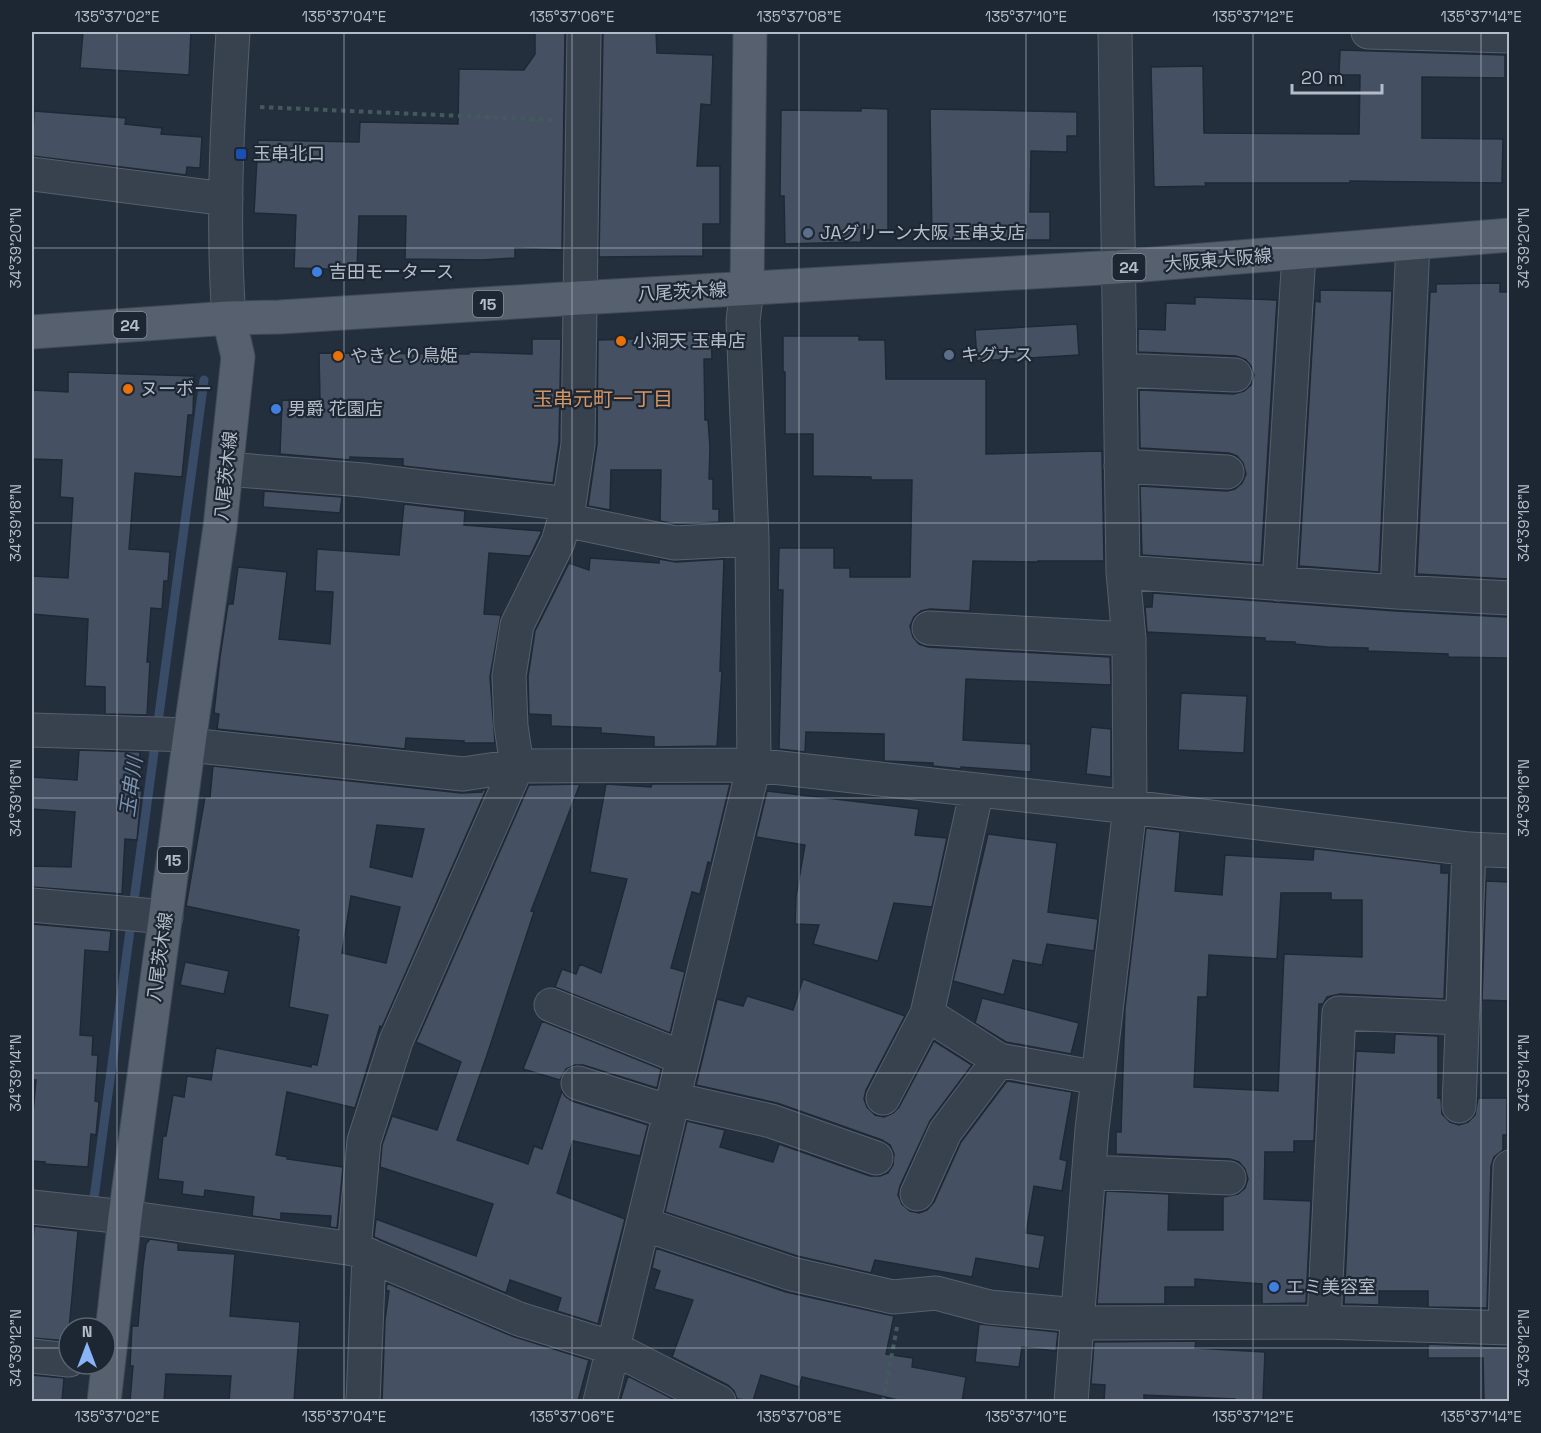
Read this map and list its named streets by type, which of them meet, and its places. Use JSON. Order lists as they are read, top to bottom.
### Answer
{
  "streets": {
    "main road": [
      "大阪東大阪線",
      "24",
      "八尾茨木線",
      "15"
    ]
  },
  "crossings": [
    ["大阪東大阪線", "八尾茨木線"],
    ["24", "八尾茨木線"]
  ],
  "districts": ["玉串元町一丁目"],
  "water": ["玉串川"],
  "places": {
    "transit": ["玉串北口"],
    "other": [
      "JAグリーン大阪 玉串支店",
      "吉田モータース",
      "小洞天 玉串店",
      "キグナス",
      "やきとり鳥姫",
      "ヌーボー",
      "男爵 花園店",
      "エミ美容室"
    ]
  },
  "scale_bar": "20 m",
  "north": "top",
  "coordinates": [
    "135°37'02\"E",
    "135°37'04\"E",
    "135°37'06\"E",
    "135°37'08\"E",
    "135°37'10\"E",
    "135°37'12\"E",
    "135°37'14\"E",
    "34°39'20\"N",
    "34°39'18\"N",
    "34°39'16\"N",
    "34°39'14\"N",
    "34°39'12\"N"
  ]
}
